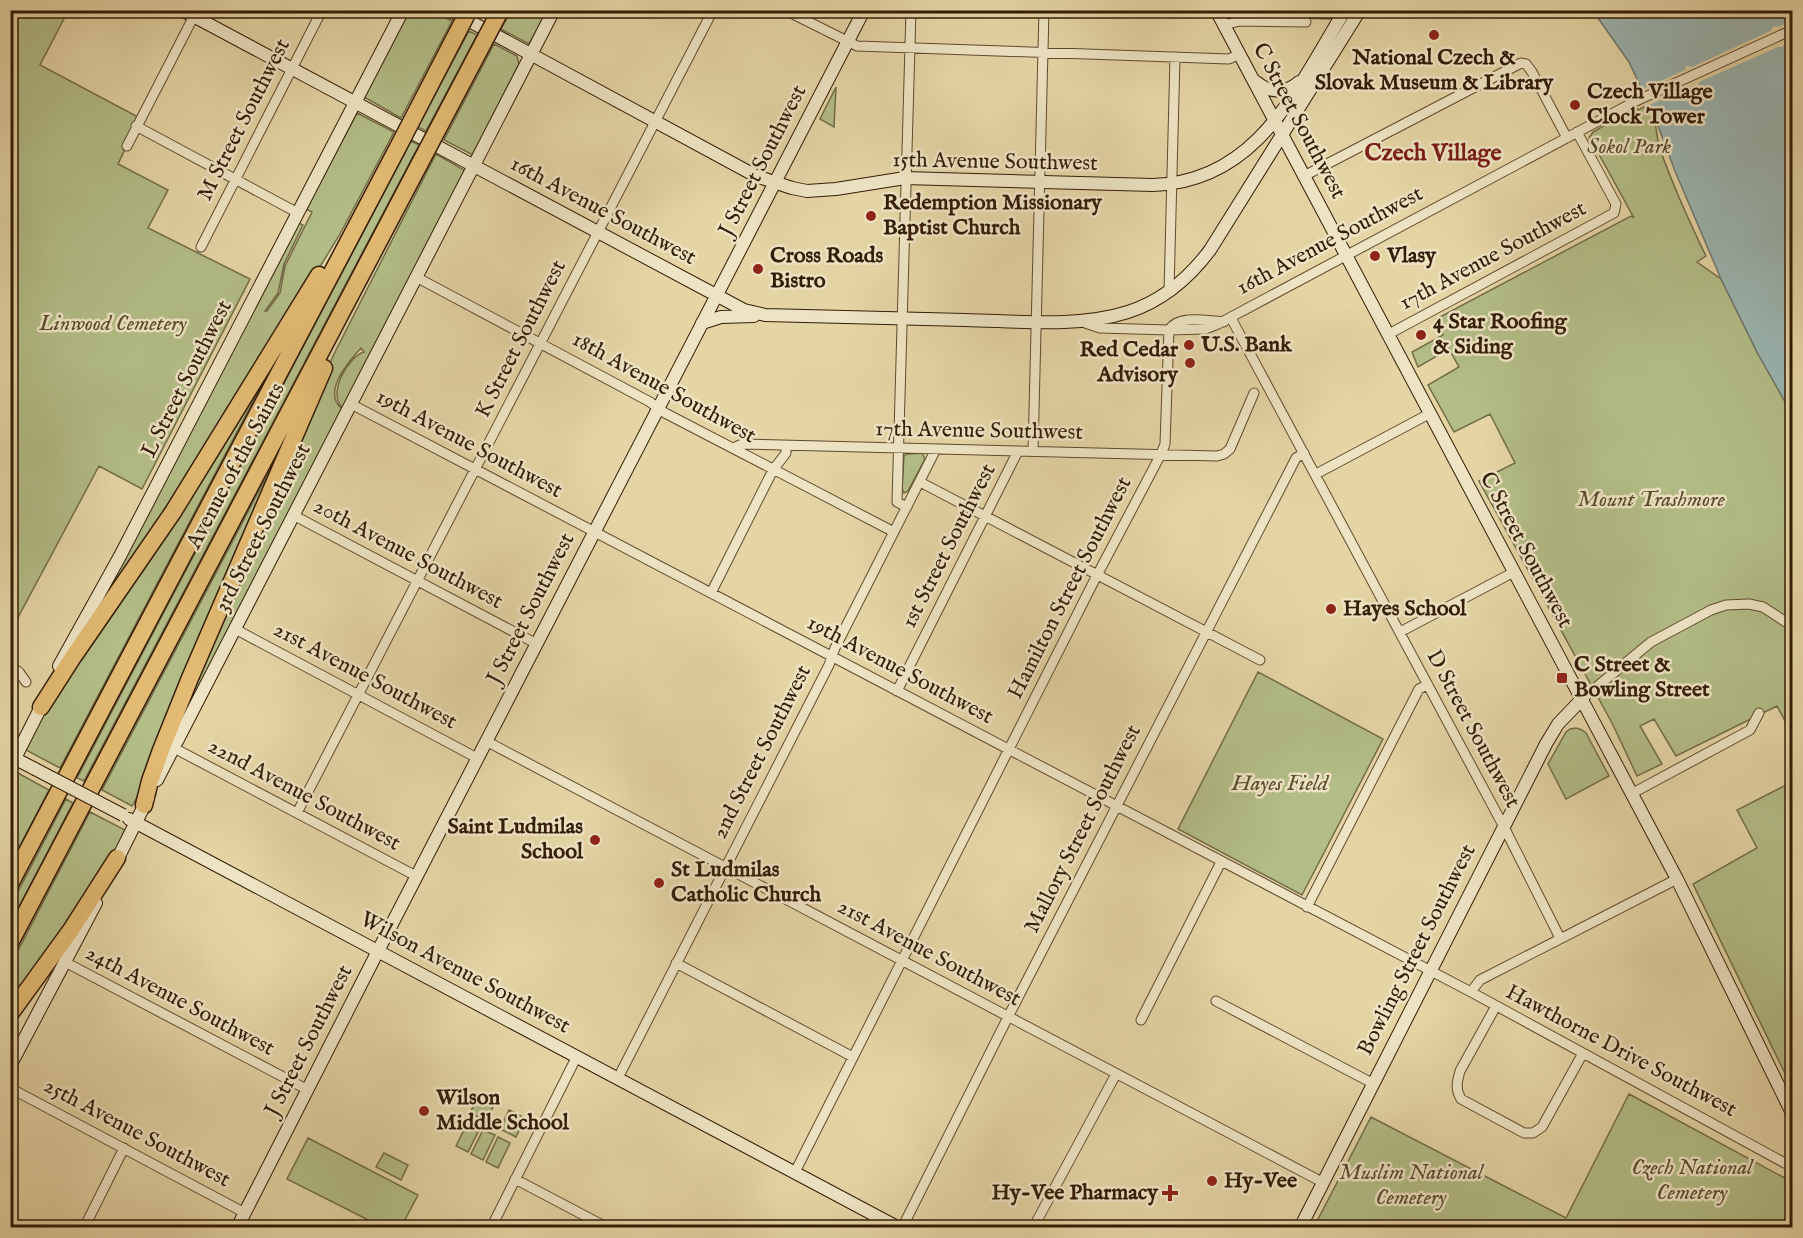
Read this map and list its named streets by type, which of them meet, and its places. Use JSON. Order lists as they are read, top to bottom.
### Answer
{
  "streets": {
    "highway": ["Avenue of the Saints"],
    "main road": [
      "C Street Southwest",
      "J Street Southwest",
      "15th Avenue Southwest",
      "16th Avenue Southwest",
      "L Street Southwest",
      "3rd Street Southwest",
      "Bowling Street Southwest",
      "Wilson Avenue Southwest"
    ],
    "street": [
      "M Street Southwest",
      "17th Avenue Southwest",
      "K Street Southwest",
      "18th Avenue Southwest",
      "19th Avenue Southwest",
      "1st Street Southwest",
      "20th Avenue Southwest",
      "Hamilton Street Southwest",
      "21st Avenue Southwest",
      "D Street Southwest",
      "2nd Street Southwest",
      "22nd Avenue Southwest",
      "Mallory Street Southwest",
      "24th Avenue Southwest",
      "Hawthorne Drive Southwest",
      "25th Avenue Southwest"
    ]
  },
  "crossings": [
    ["M Street Southwest", "16th Avenue Southwest"],
    ["C Street Southwest", "15th Avenue Southwest"],
    ["C Street Southwest", "16th Avenue Southwest"],
    ["C Street Southwest", "17th Avenue Southwest"],
    ["C Street Southwest", "Bowling Street Southwest"],
    ["J Street Southwest", "15th Avenue Southwest"],
    ["J Street Southwest", "16th Avenue Southwest"],
    ["J Street Southwest", "18th Avenue Southwest"],
    ["J Street Southwest", "19th Avenue Southwest"],
    ["J Street Southwest", "20th Avenue Southwest"],
    ["J Street Southwest", "21st Avenue Southwest"],
    ["J Street Southwest", "22nd Avenue Southwest"],
    ["J Street Southwest", "Wilson Avenue Southwest"],
    ["J Street Southwest", "24th Avenue Southwest"],
    ["J Street Southwest", "25th Avenue Southwest"],
    ["15th Avenue Southwest", "K Street Southwest"],
    ["15th Avenue Southwest", "3rd Street Southwest"],
    ["16th Avenue Southwest", "17th Avenue Southwest"],
    ["16th Avenue Southwest", "K Street Southwest"],
    ["16th Avenue Southwest", "L Street Southwest"],
    ["16th Avenue Southwest", "3rd Street Southwest"],
    ["16th Avenue Southwest", "Hamilton Street Southwest"],
    ["16th Avenue Southwest", "D Street Southwest"],
    ["17th Avenue Southwest", "18th Avenue Southwest"],
    ["17th Avenue Southwest", "1st Street Southwest"],
    ["17th Avenue Southwest", "Hamilton Street Southwest"],
    ["17th Avenue Southwest", "2nd Street Southwest"],
    ["K Street Southwest", "18th Avenue Southwest"],
    ["K Street Southwest", "19th Avenue Southwest"],
    ["K Street Southwest", "20th Avenue Southwest"],
    ["K Street Southwest", "21st Avenue Southwest"],
    ["K Street Southwest", "22nd Avenue Southwest"],
    ["L Street Southwest", "Wilson Avenue Southwest"],
    ["18th Avenue Southwest", "3rd Street Southwest"],
    ["18th Avenue Southwest", "2nd Street Southwest"],
    ["19th Avenue Southwest", "3rd Street Southwest"],
    ["19th Avenue Southwest", "1st Street Southwest"],
    ["19th Avenue Southwest", "Hamilton Street Southwest"],
    ["19th Avenue Southwest", "2nd Street Southwest"],
    ["19th Avenue Southwest", "Mallory Street Southwest"],
    ["19th Avenue Southwest", "Bowling Street Southwest"],
    ["19th Avenue Southwest", "Hawthorne Drive Southwest"],
    ["3rd Street Southwest", "20th Avenue Southwest"],
    ["3rd Street Southwest", "21st Avenue Southwest"],
    ["3rd Street Southwest", "22nd Avenue Southwest"],
    ["3rd Street Southwest", "Wilson Avenue Southwest"],
    ["3rd Street Southwest", "24th Avenue Southwest"],
    ["Hamilton Street Southwest", "21st Avenue Southwest"],
    ["Hamilton Street Southwest", "Wilson Avenue Southwest"],
    ["21st Avenue Southwest", "2nd Street Southwest"],
    ["21st Avenue Southwest", "Mallory Street Southwest"],
    ["21st Avenue Southwest", "Bowling Street Southwest"],
    ["D Street Southwest", "Mallory Street Southwest"],
    ["D Street Southwest", "Bowling Street Southwest"],
    ["2nd Street Southwest", "Wilson Avenue Southwest"],
    ["Mallory Street Southwest", "Wilson Avenue Southwest"],
    ["Bowling Street Southwest", "Hawthorne Drive Southwest"]
  ],
  "districts": ["Czech Village"],
  "parks": [
    "Sokol Park",
    "Linwood Cemetery",
    "Mount Trashmore",
    "Hayes Field",
    "Czech National Cemetery",
    "Muslim National Cemetery"
  ],
  "places": {
    "other": [
      "National Czech & Slovak Museum & Library",
      "Czech Village Clock Tower",
      "Redemption Missionary Baptist Church",
      "Vlasy",
      "Cross Roads Bistro",
      "4 Star Roofing & Siding",
      "U.S. Bank",
      "Red Cedar Advisory",
      "Hayes School",
      "Saint Ludmilas School",
      "St Ludmilas Catholic Church",
      "Wilson Middle School",
      "Hy-Vee"
    ],
    "transit": ["C Street & Bowling Street"],
    "health": ["Hy-Vee Pharmacy"]
  }
}
